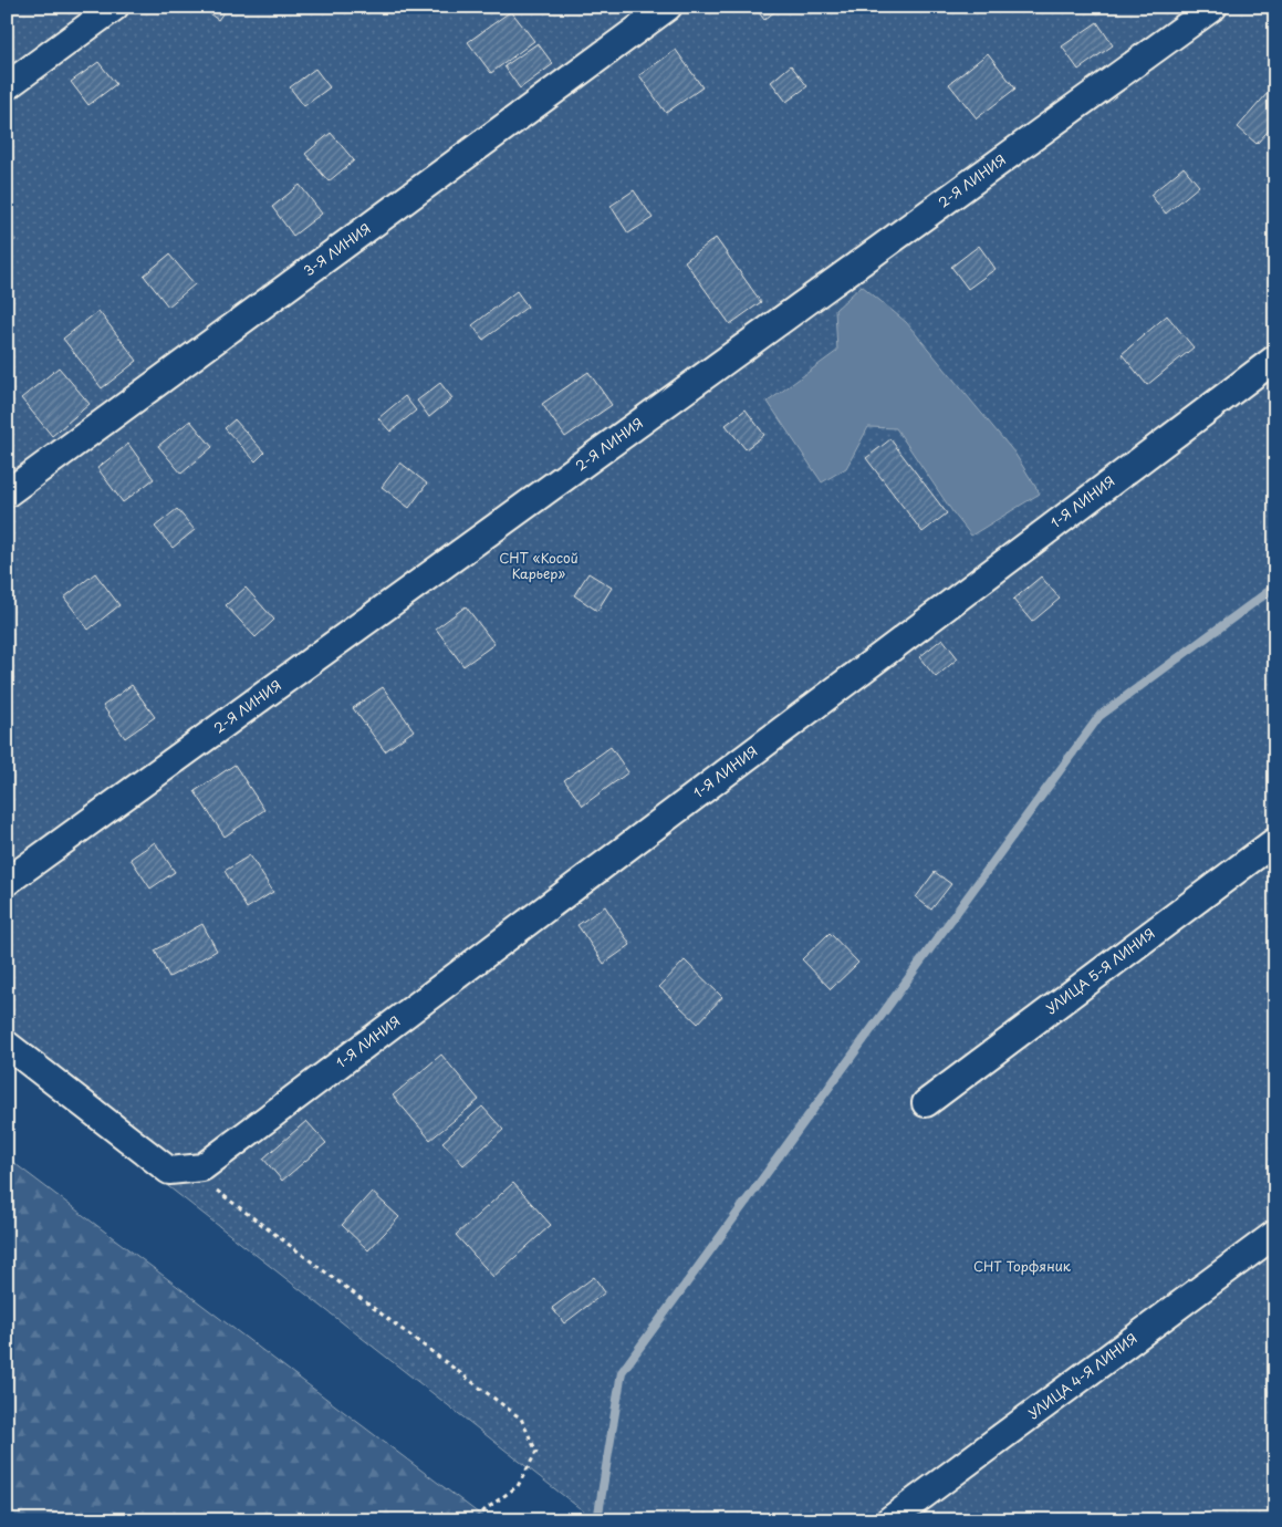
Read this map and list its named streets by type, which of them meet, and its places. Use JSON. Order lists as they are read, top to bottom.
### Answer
{
  "streets": {
    "street": [
      "2-Я ЛИНИЯ",
      "3-Я ЛИНИЯ",
      "1-Я ЛИНИЯ",
      "УЛИЦА 5-Я ЛИНИЯ",
      "УЛИЦА 4-Я ЛИНИЯ"
    ]
  },
  "parks": ["СНТ «Косой Карьер»", "СНТ Торфяник"]
}
